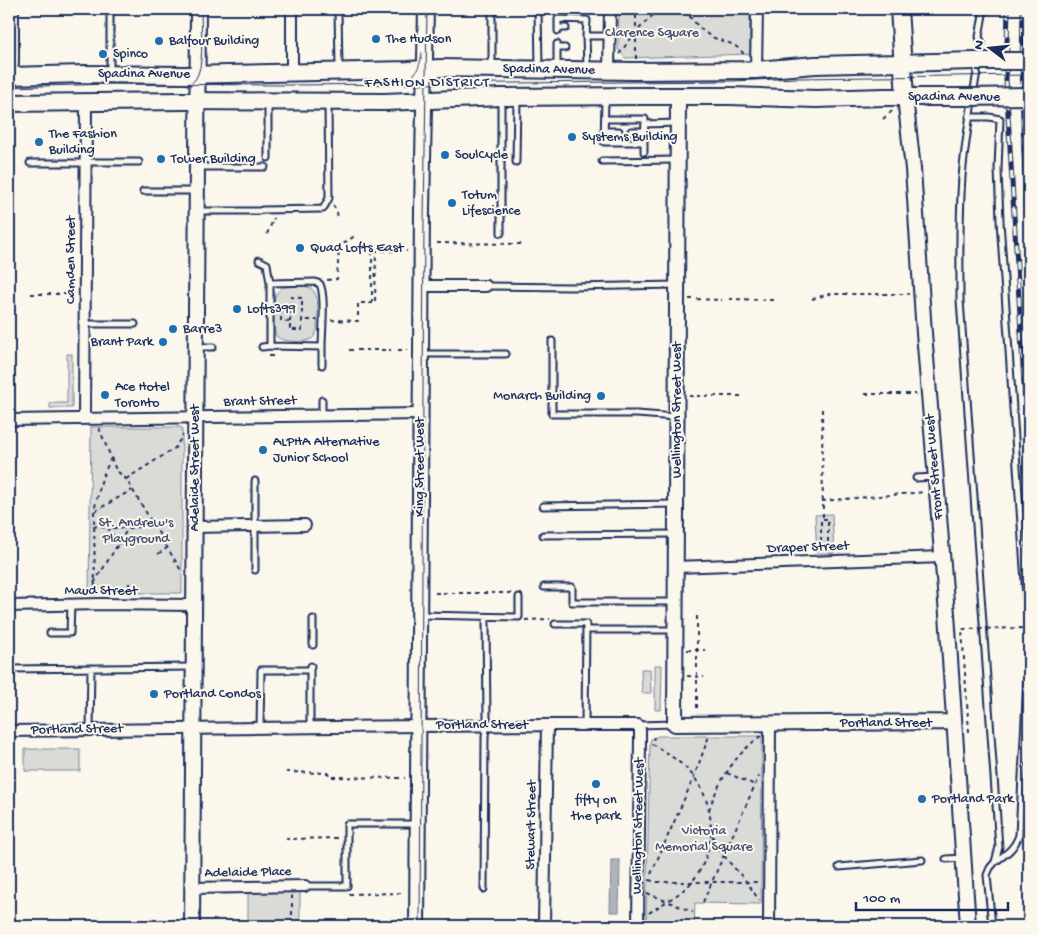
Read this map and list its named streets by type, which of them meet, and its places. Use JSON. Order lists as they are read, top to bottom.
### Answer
{
  "streets": {
    "main road": [
      "Spadina Avenue",
      "Wellington Street West",
      "King Street West",
      "Front Street West",
      "Adelaide Street West",
      "Portland Street"
    ],
    "street": [
      "Camden Street",
      "Brant Street",
      "Draper Street",
      "Maud Street",
      "Stewart Street",
      "Adelaide Place"
    ]
  },
  "crossings": [
    ["Spadina Avenue", "Camden Street"],
    ["Spadina Avenue", "Wellington Street West"],
    ["Spadina Avenue", "King Street West"],
    ["Spadina Avenue", "Front Street West"],
    ["Spadina Avenue", "Adelaide Street West"],
    ["Camden Street", "Brant Street"],
    ["Brant Street", "King Street West"],
    ["Brant Street", "Adelaide Street West"],
    ["Wellington Street West", "Draper Street"],
    ["Wellington Street West", "Portland Street"],
    ["King Street West", "Portland Street"],
    ["Front Street West", "Draper Street"],
    ["Front Street West", "Portland Street"],
    ["Adelaide Street West", "Maud Street"],
    ["Adelaide Street West", "Portland Street"],
    ["Adelaide Street West", "Adelaide Place"],
    ["Portland Street", "Stewart Street"]
  ],
  "districts": ["FASHION DISTRICT"],
  "parks": ["Clarence Square", "St. Andrew's Playground", "Victoria Memorial Square"],
  "places": [
    "The Hudson",
    "Balfour Building",
    "Spinco",
    "Systems Building",
    "The Fashion Building",
    "SoulCycle",
    "Tower Building",
    "Totum Lifescience",
    "Quad Lofts East",
    "Lofts399",
    "Barre3",
    "Brant Park",
    "Ace Hotel Toronto",
    "Monarch Building",
    "ALPHA Alternative Junior School",
    "Portland Condos",
    "fifty on the park",
    "Portland Park"
  ],
  "scale_bar": "100 m",
  "north": "left"
}
